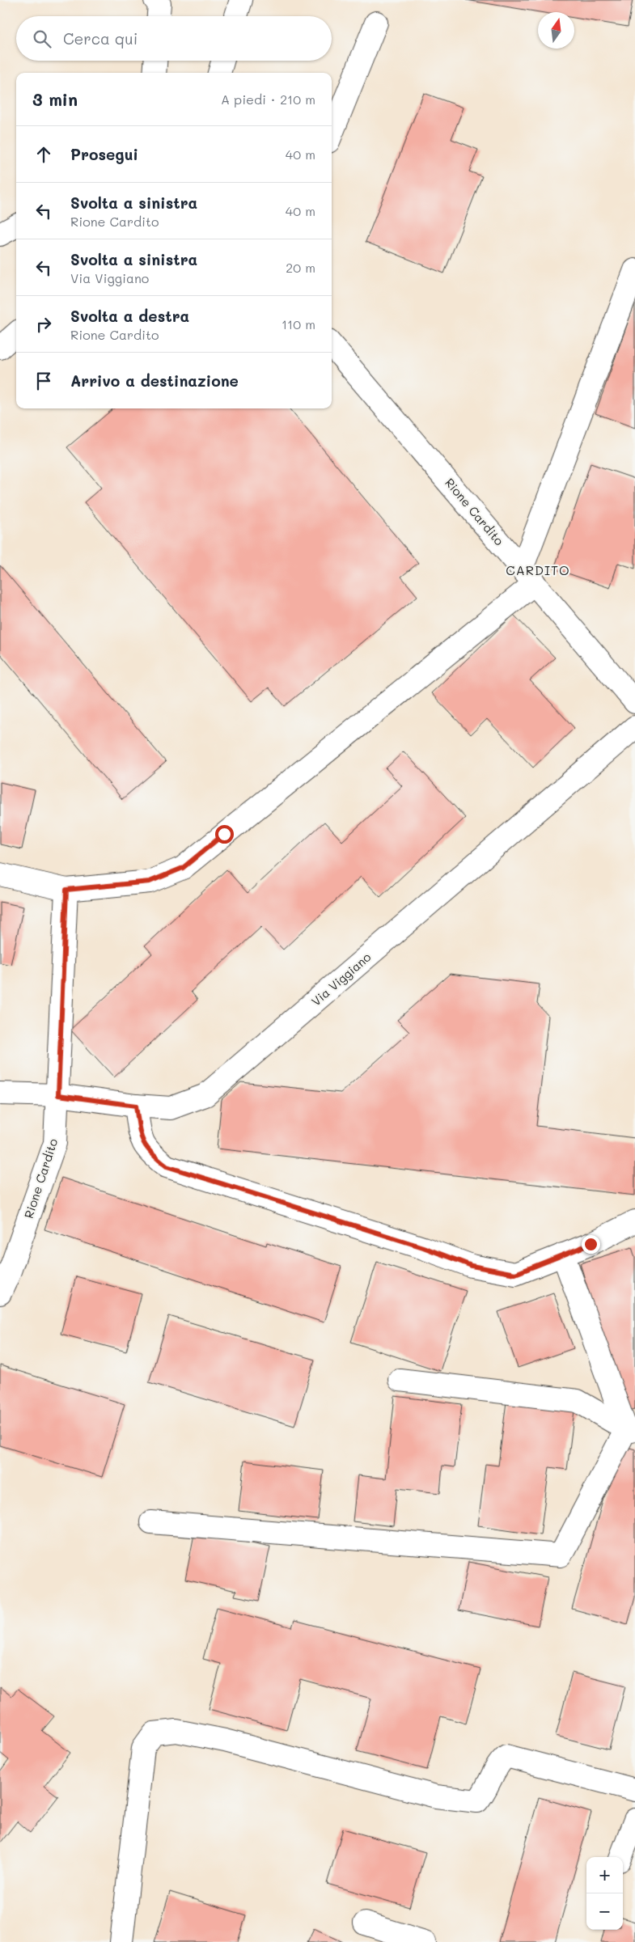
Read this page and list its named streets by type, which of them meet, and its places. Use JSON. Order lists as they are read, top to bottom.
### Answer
{
  "streets": {
    "street": ["Rione Cardito", "Via Viggiano"]
  },
  "crossings": [
    ["Rione Cardito", "Via Viggiano"]
  ],
  "districts": ["CARDITO"],
  "north": "top",
  "page": {
    "search": "Cerca qui",
    "heading": ["3 min", "A piedi · 210 m"],
    "list": [
      ["Prosegui", "40 m"],
      ["Svolta a sinistra", "Rione Cardito", "40 m"],
      ["Svolta a sinistra", "Via Viggiano", "20 m"],
      ["Svolta a destra", "Rione Cardito", "110 m"],
      "Arrivo a destinazione"
    ],
    "map_buttons": ["+", "−"]
  }
}
